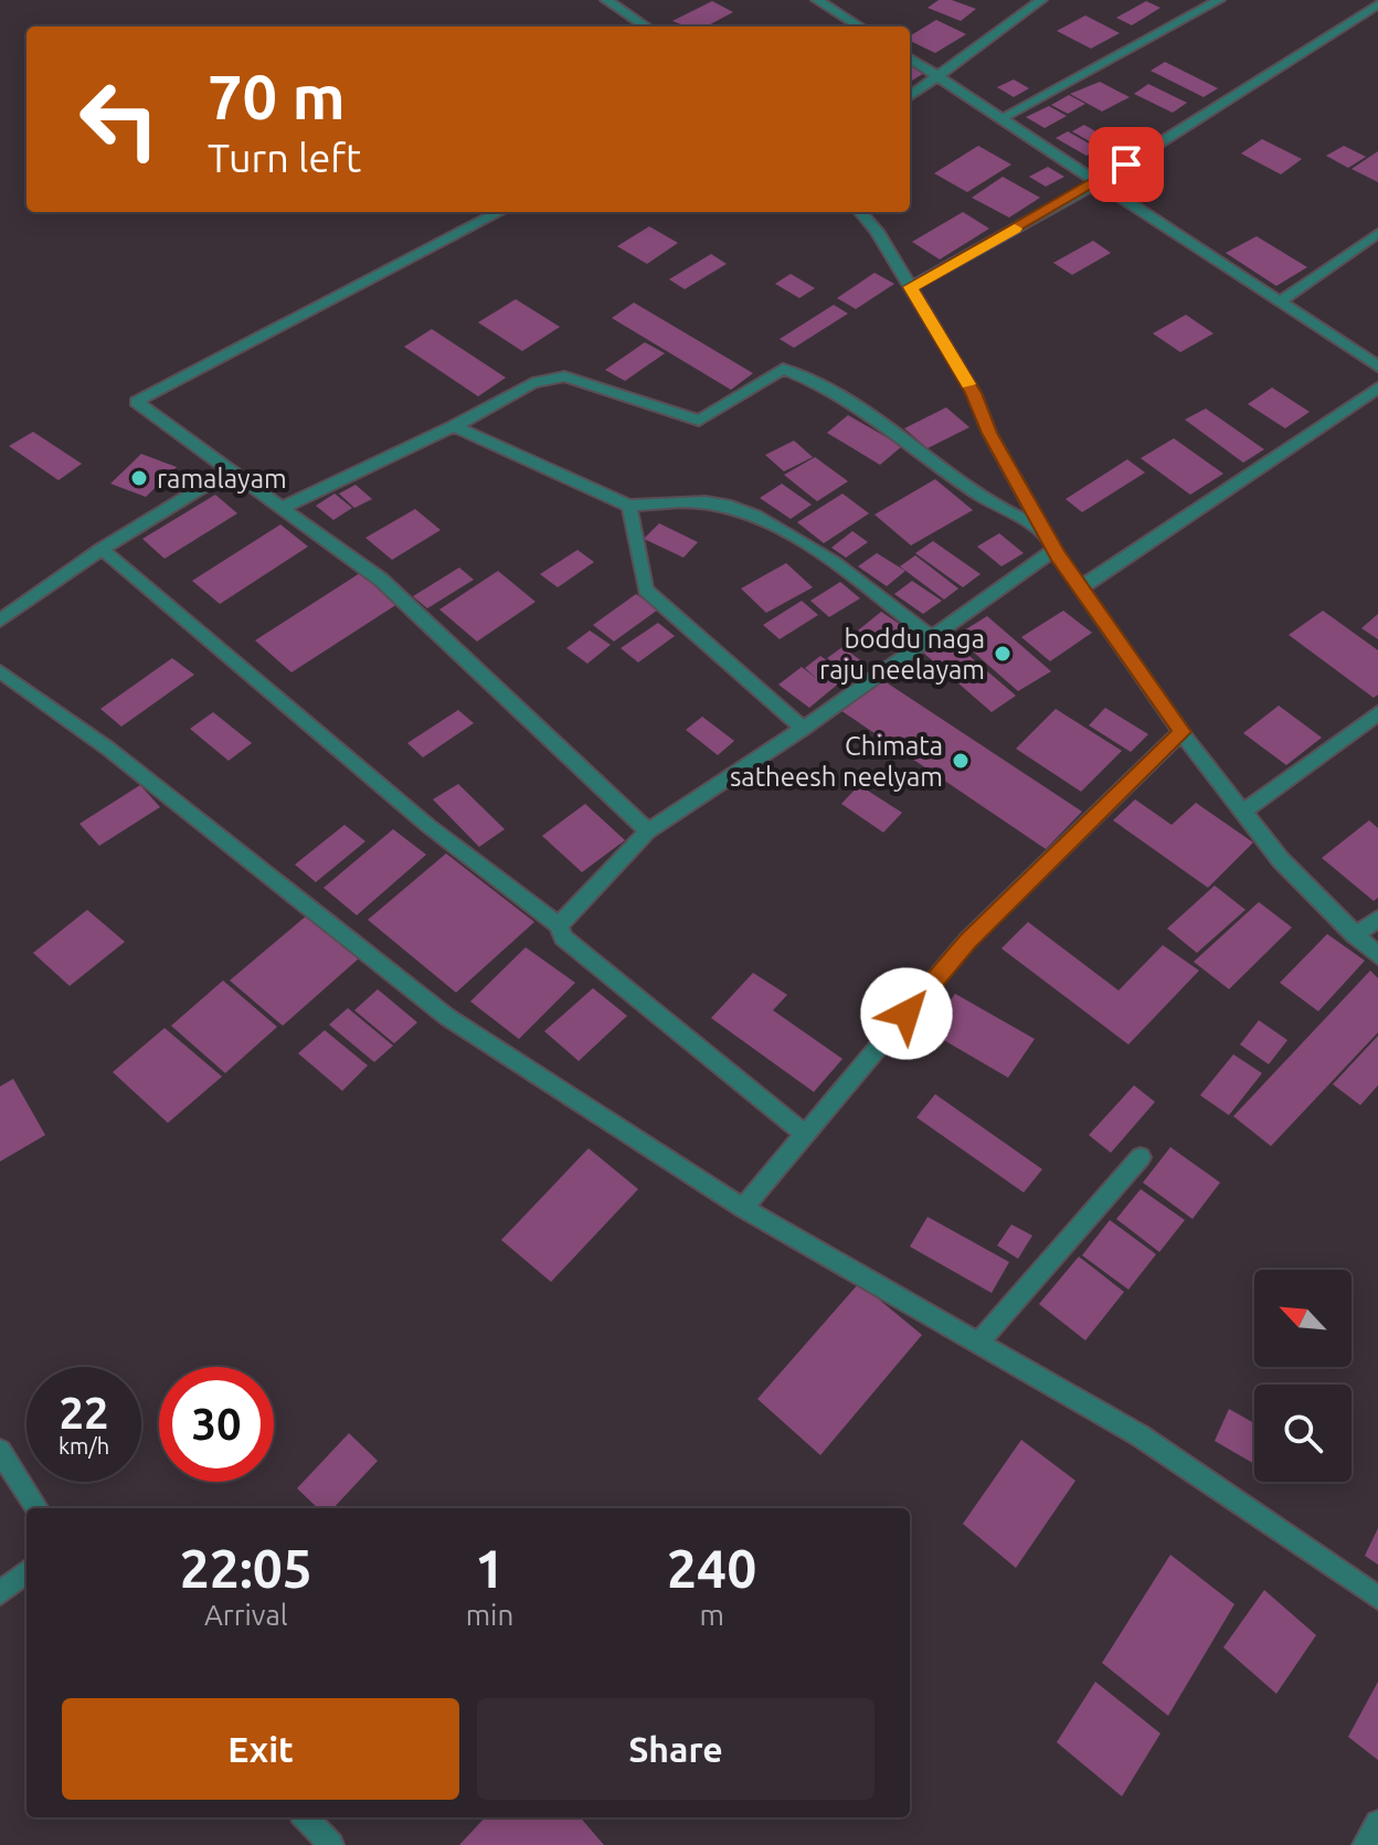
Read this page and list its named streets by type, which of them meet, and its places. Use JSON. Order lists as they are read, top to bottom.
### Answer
{
  "places": ["ramalayam", "boddu naga raju neelayam", "Chimata satheesh neelyam"],
  "north": "top left",
  "page": {
    "turn": ["70 m", "Turn left"],
    "speed": "22 km/h",
    "limit": "30",
    "eta": [
      "22:05",
      "Arrival",
      "1",
      "min",
      "240",
      "m"
    ],
    "buttons": ["Exit", "Share"]
  }
}
